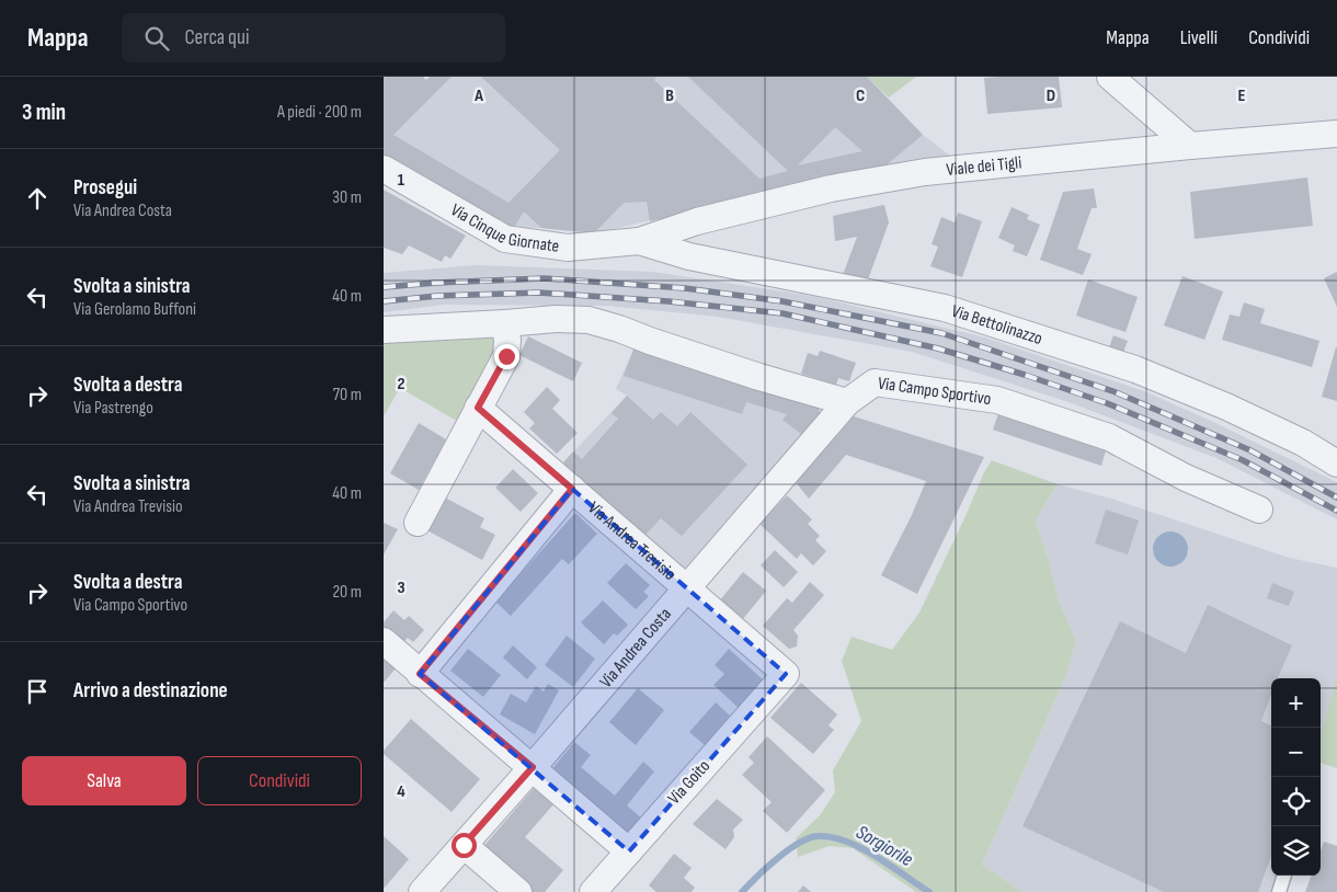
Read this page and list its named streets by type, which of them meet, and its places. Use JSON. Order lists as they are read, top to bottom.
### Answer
{
  "streets": {
    "street": [
      "Viale dei Tigli",
      "Via Cinque Giornate",
      "Via Bettolinazzo",
      "Via Campo Sportivo",
      "Via Andrea Trevisio",
      "Via Andrea Costa",
      "Via Goito"
    ]
  },
  "crossings": [
    ["Viale dei Tigli", "Via Cinque Giornate"],
    ["Viale dei Tigli", "Via Bettolinazzo"],
    ["Via Cinque Giornate", "Via Bettolinazzo"],
    ["Via Campo Sportivo", "Via Andrea Costa"],
    ["Via Andrea Trevisio", "Via Andrea Costa"],
    ["Via Andrea Trevisio", "Via Goito"]
  ],
  "water": ["Sorgiorile"],
  "page": {
    "header": "Mappa",
    "search": "Cerca qui",
    "nav": ["Mappa", "Livelli", "Condividi"],
    "heading": ["3 min", "A piedi · 200 m"],
    "list": [
      ["Prosegui", "Via Andrea Costa", "30 m"],
      ["Svolta a sinistra", "Via Gerolamo Buffoni", "40 m"],
      ["Svolta a destra", "Via Pastrengo", "70 m"],
      ["Svolta a sinistra", "Via Andrea Trevisio", "40 m"],
      ["Svolta a destra", "Via Campo Sportivo", "20 m"],
      "Arrivo a destinazione"
    ],
    "map_buttons": ["+", "−"],
    "buttons": ["Salva", "Condividi"]
  },
  "grid": {
    "columns": [
      "A",
      "B",
      "C",
      "D",
      "E"
    ],
    "rows": [
      "1",
      "2",
      "3",
      "4"
    ]
  }
}
